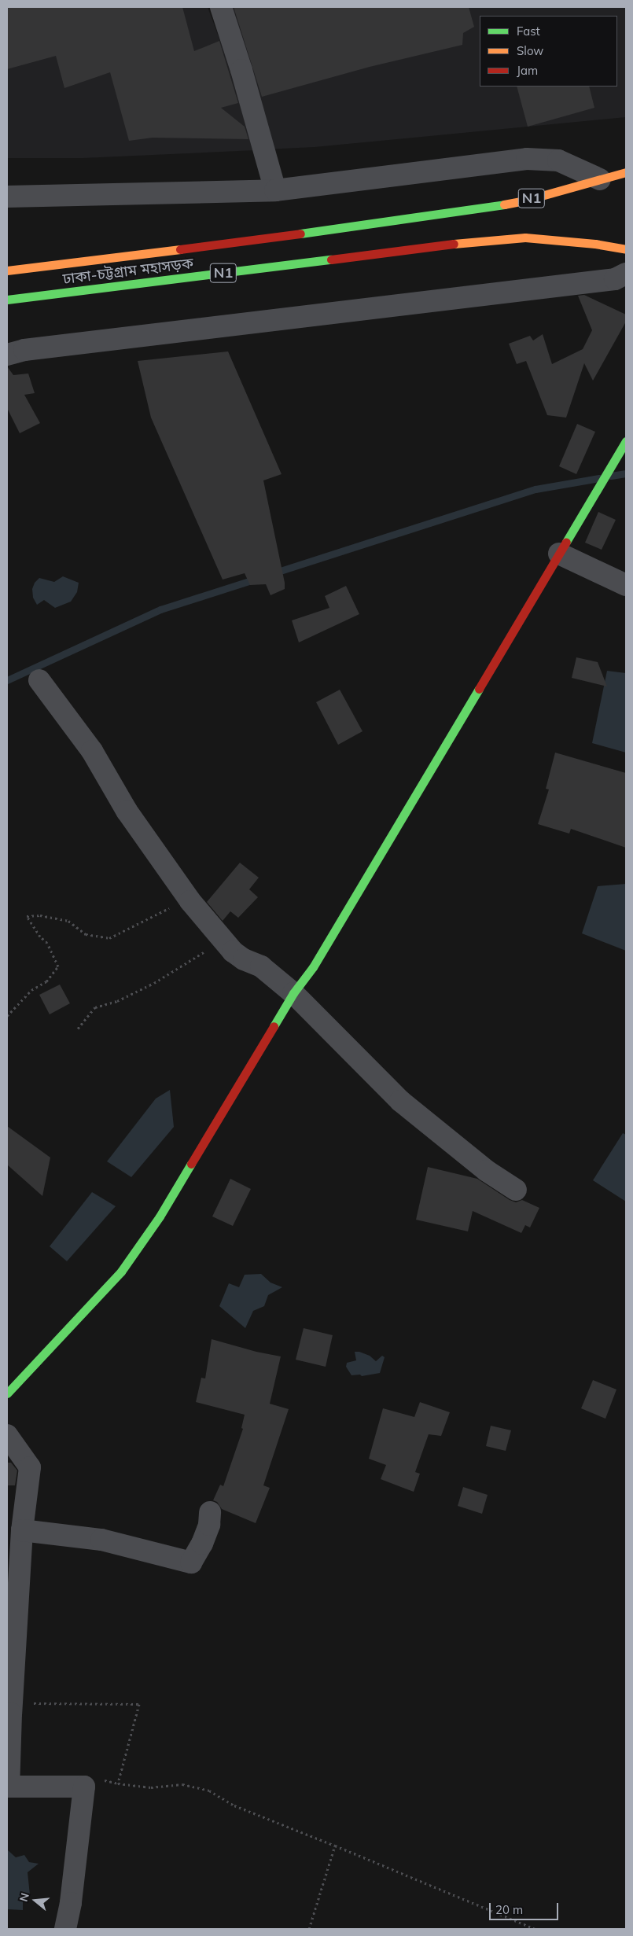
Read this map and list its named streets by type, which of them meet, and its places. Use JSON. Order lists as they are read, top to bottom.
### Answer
{
  "streets": {
    "main road": ["N1", "ঢাকা-চট্টগ্রাম মহাসড়ক"]
  },
  "crossings": [
    ["N1", "ঢাকা-চট্টগ্রাম মহাসড়ক"]
  ],
  "legend": ["Fast", "Slow", "Jam"],
  "scale_bar": "20 m",
  "north": "left"
}
